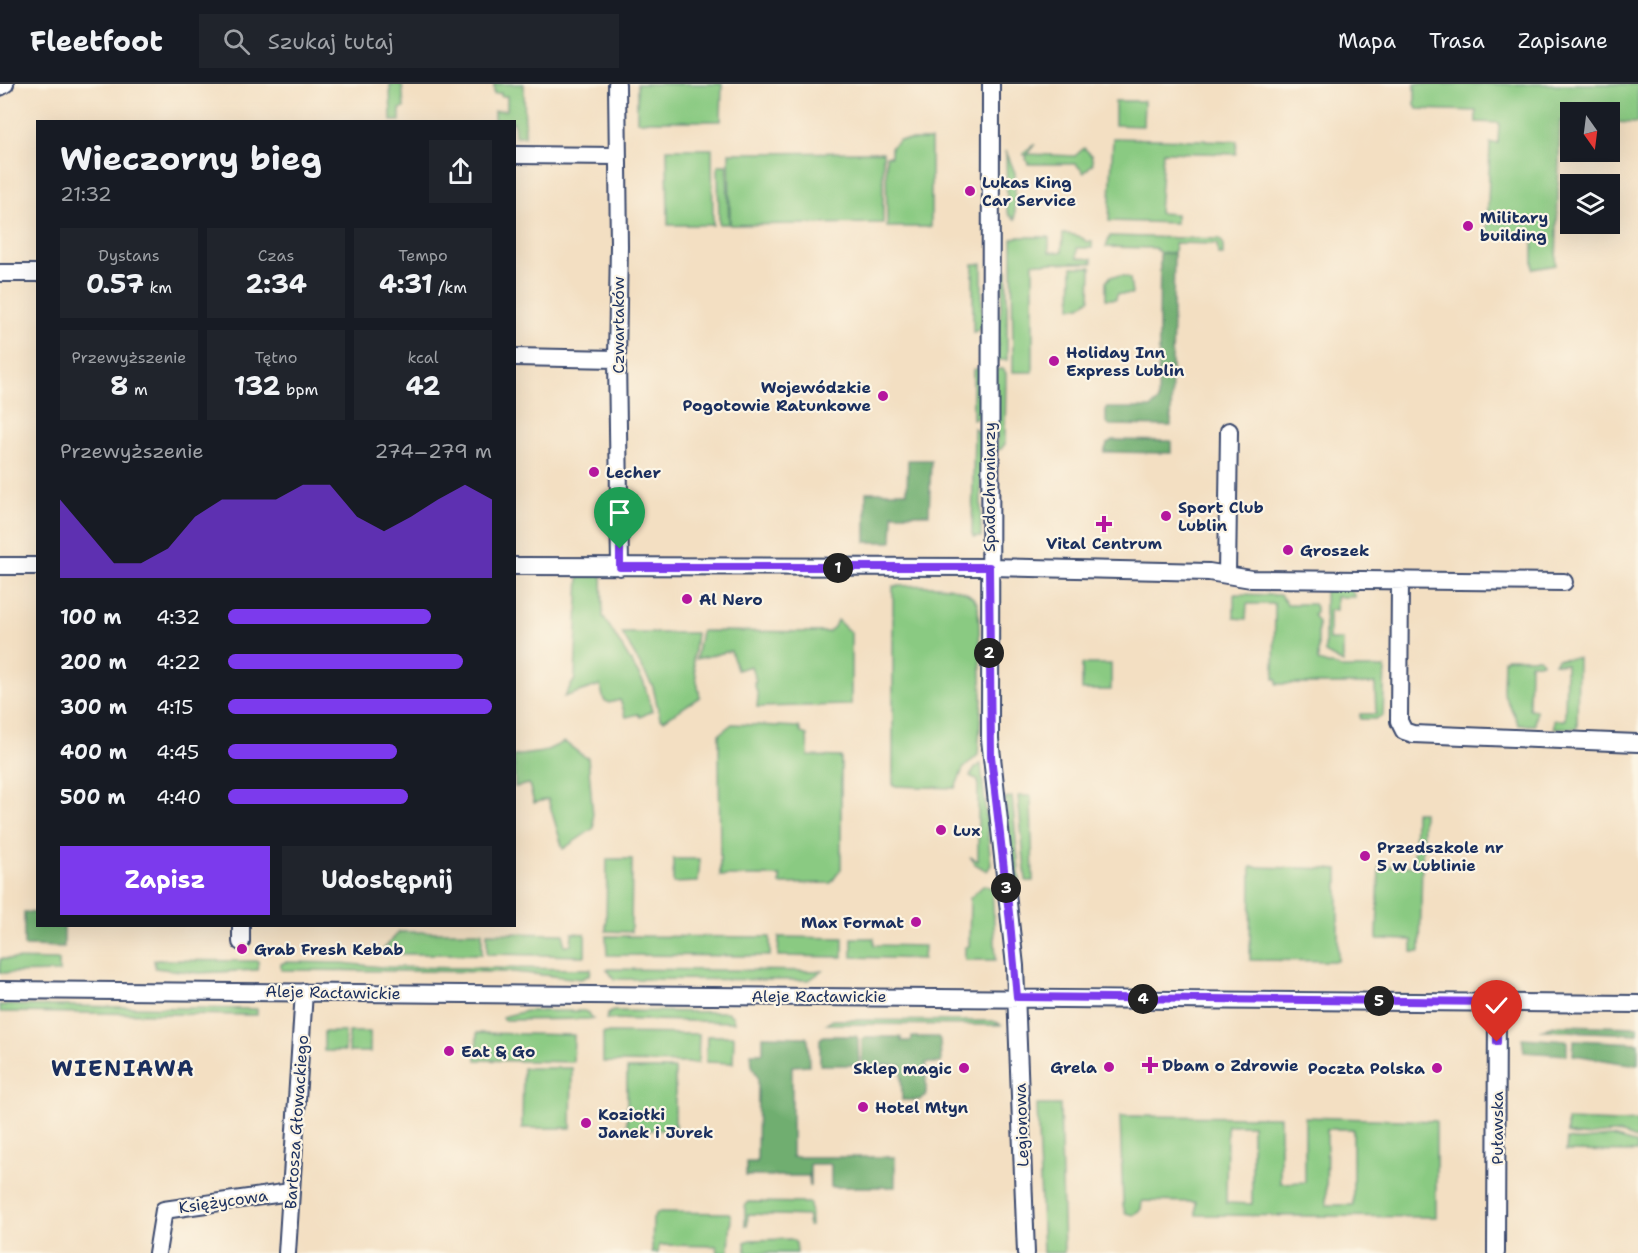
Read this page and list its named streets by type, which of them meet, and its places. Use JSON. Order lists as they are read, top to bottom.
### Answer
{
  "streets": {
    "street": [
      "Czwartaków",
      "Spadochroniarzy",
      "Aleje Racławickie",
      "Bartosza Głowackiego",
      "Legionowa",
      "Puławska",
      "Księżycowa"
    ]
  },
  "crossings": [
    ["Spadochroniarzy", "Aleje Racławickie"],
    ["Spadochroniarzy", "Legionowa"],
    ["Aleje Racławickie", "Bartosza Głowackiego"],
    ["Aleje Racławickie", "Legionowa"],
    ["Aleje Racławickie", "Puławska"],
    ["Bartosza Głowackiego", "Księżycowa"]
  ],
  "districts": ["WIENIAWA"],
  "places": {
    "other": [
      "Lukas King Car Service",
      "Military building",
      "Holiday Inn Express Lublin",
      "Wojewódzkie Pogotowie Ratunkowe",
      "Lecher",
      "Sport Club Lublin",
      "Groszek",
      "Al Nero",
      "Lux",
      "Przedszkole nr 5 w Lublinie",
      "Max Format",
      "Grab Fresh Kebab",
      "Eat & Go",
      "Grela",
      "Sklep magic",
      "Poczta Polska",
      "Hotel Młyn",
      "Koziołki Janek i Jurek"
    ],
    "health": ["Vital Centrum", "Dbam o Zdrowie"]
  },
  "north": "bottom",
  "page": {
    "header": "Fleetfoot",
    "search": "Szukaj tutaj",
    "nav": ["Mapa", "Trasa", "Zapisane"],
    "heading": ["Wieczorny bieg", "21:32"],
    "stats": [
      ["Dystans", "0.57 km"],
      ["Czas", "2:34"],
      ["Tempo", "4:31 /km"],
      ["Przewyższenie", "8 m"],
      ["Tętno", "132 bpm"],
      ["kcal", "42"]
    ],
    "chart": ["Przewyższenie", "274–279 m"],
    "pins": [
      "1",
      "2",
      "3",
      "4",
      "5"
    ],
    "list": [
      {
        "name": "100 m",
        "note": "4:32"
      },
      {
        "name": "200 m",
        "note": "4:22"
      },
      {
        "name": "300 m",
        "note": "4:15"
      },
      {
        "name": "400 m",
        "note": "4:45"
      },
      {
        "name": "500 m",
        "note": "4:40"
      }
    ],
    "buttons": ["Zapisz", "Udostępnij"]
  }
}
